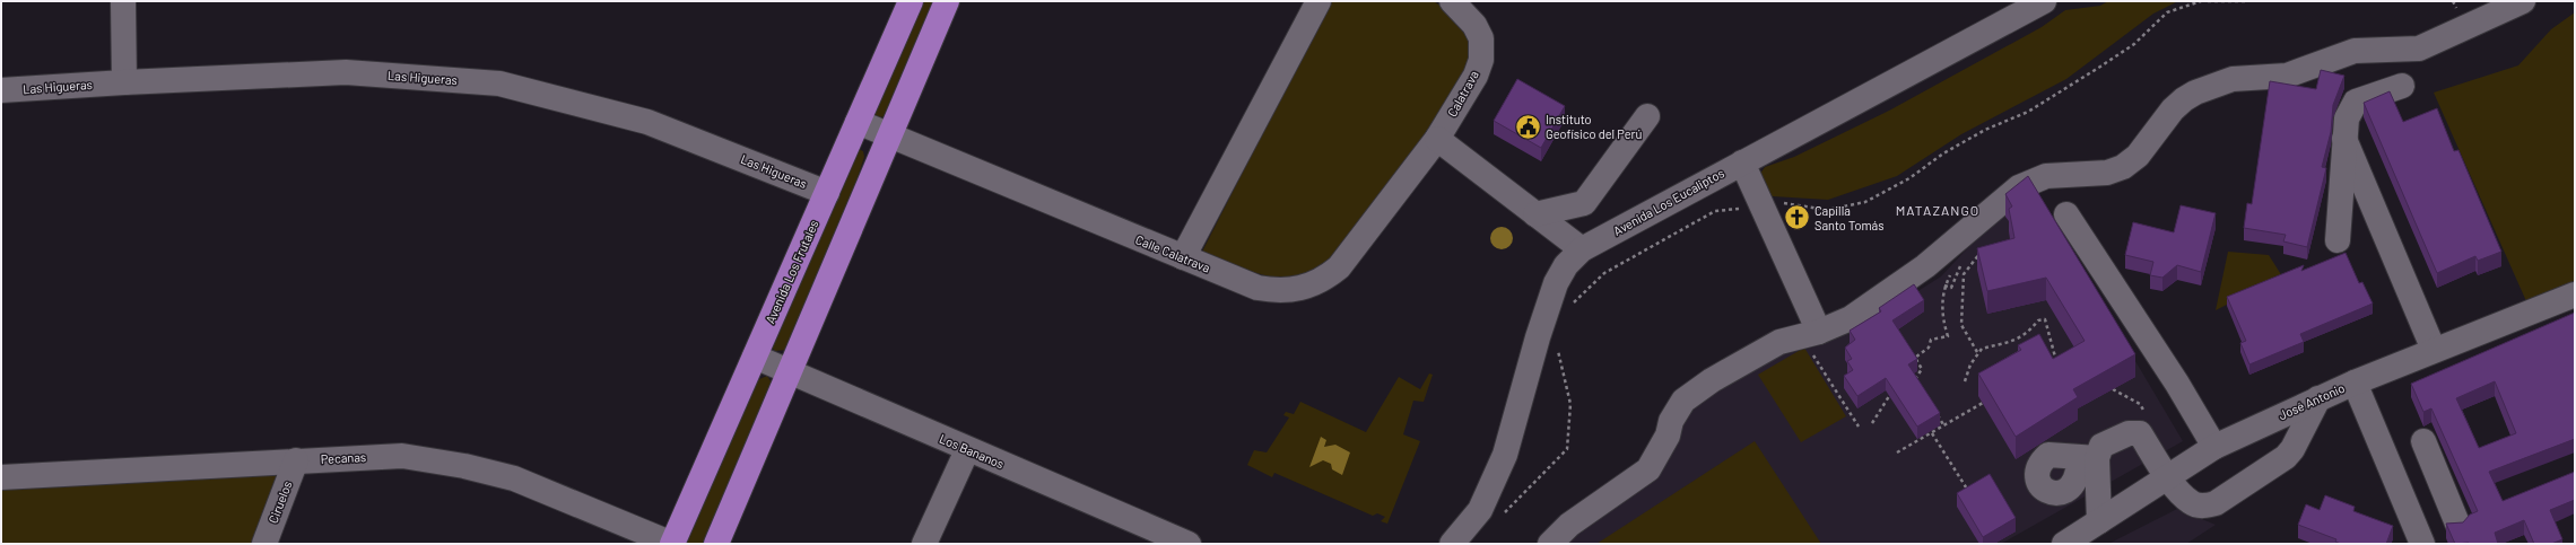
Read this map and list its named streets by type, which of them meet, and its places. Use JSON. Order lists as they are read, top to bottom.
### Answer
{
  "streets": {
    "main road": ["Avenida Los Frutales"],
    "street": [
      "Las Higueras",
      "Calatrava",
      "Avenida Los Eucaliptos",
      "Calle Calatrava",
      "José Antonio",
      "Los Bananos",
      "Pecanas",
      "Ciruelos"
    ]
  },
  "crossings": [
    ["Las Higueras", "Avenida Los Frutales"],
    ["Calatrava", "Calle Calatrava"],
    ["Calle Calatrava", "Avenida Los Frutales"],
    ["Avenida Los Frutales", "Los Bananos"],
    ["Avenida Los Frutales", "Pecanas"],
    ["Pecanas", "Ciruelos"]
  ],
  "districts": ["MATAZANGO"],
  "places": {
    "public building": ["Instituto Geofísico del Perú"],
    "church": ["Capilla Santo Tomás"]
  }
}
